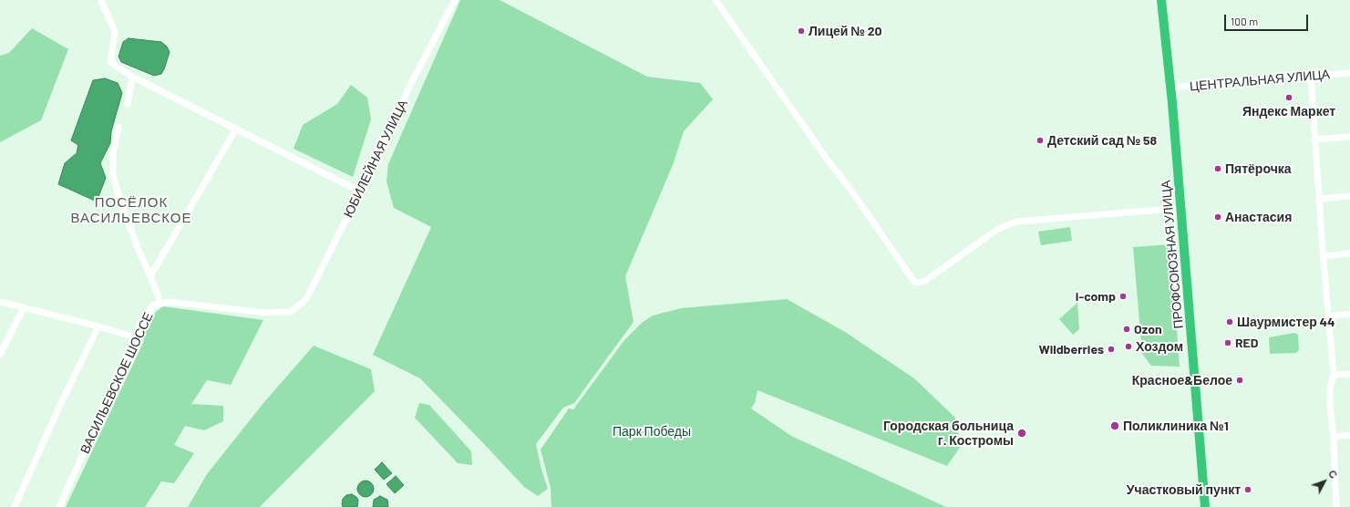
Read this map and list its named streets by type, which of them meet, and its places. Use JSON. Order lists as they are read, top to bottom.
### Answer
{
  "streets": {
    "highway": ["ПРОФСОЮЗНАЯ УЛИЦА"],
    "street": ["ЦЕНТРАЛЬНАЯ УЛИЦА", "ЮБИЛЕЙНАЯ УЛИЦА", "ВАСИЛЬЕВСКОЕ ШОССЕ"]
  },
  "crossings": [
    ["ЦЕНТРАЛЬНАЯ УЛИЦА", "ПРОФСОЮЗНАЯ УЛИЦА"],
    ["ЮБИЛЕЙНАЯ УЛИЦА", "ВАСИЛЬЕВСКОЕ ШОССЕ"]
  ],
  "districts": ["ПОСЁЛОК ВАСИЛЬЕВСКОЕ"],
  "parks": ["Парк Победы"],
  "places": [
    "Лицей № 20",
    "Яндекс Маркет",
    "Детский сад № 58",
    "Пятёрочка",
    "Анастасия",
    "i-comp",
    "Шаурмистер 44",
    "Ozon",
    "RED",
    "Хоздом",
    "Wildberries",
    "Красное&Белое",
    "Поликлиника №1",
    "Городская больница г. Костромы",
    "Участковый пункт"
  ],
  "scale_bar": "100 m",
  "north": "top right"
}
